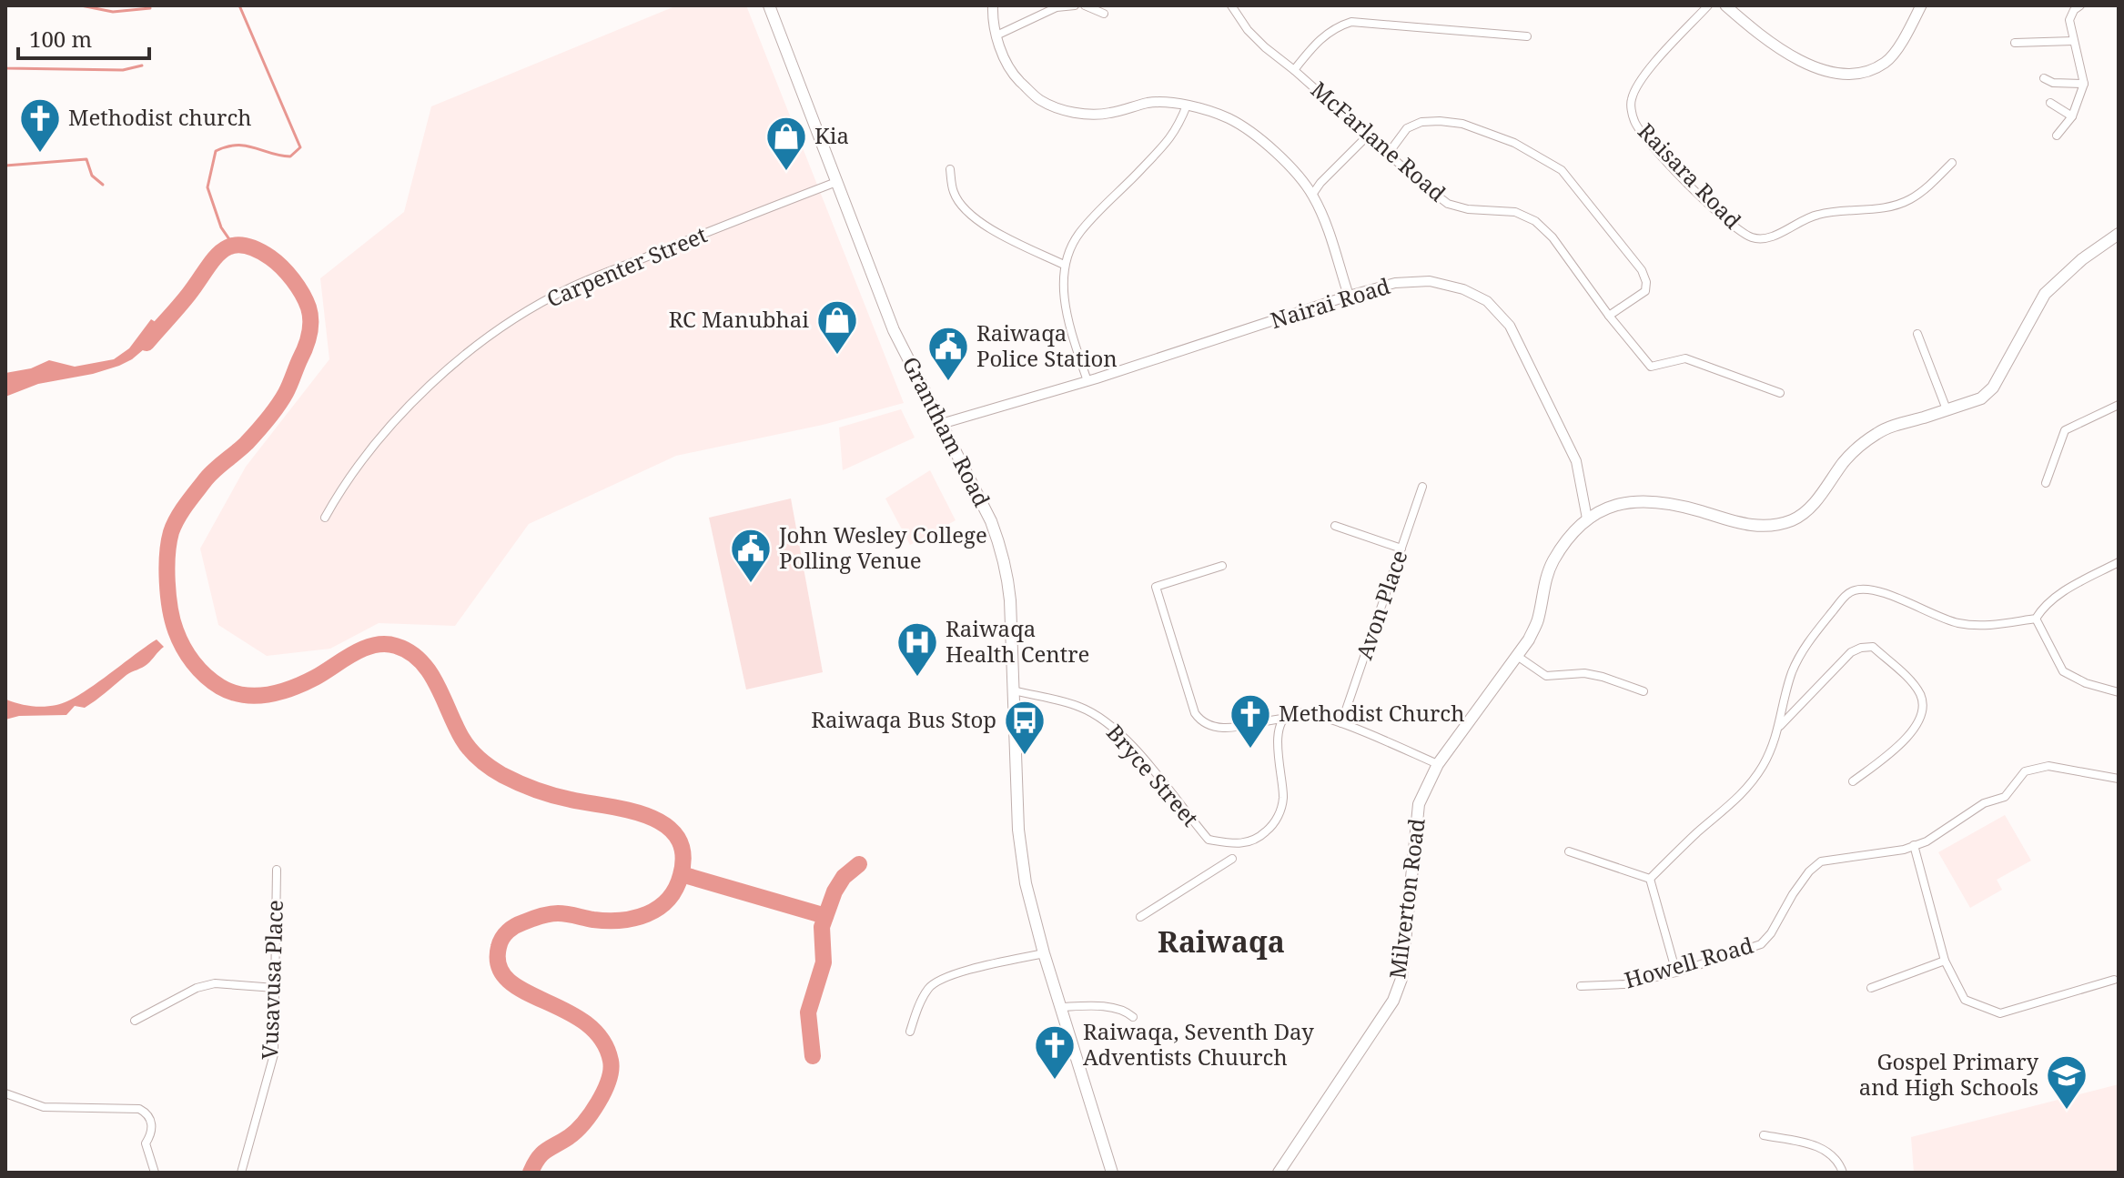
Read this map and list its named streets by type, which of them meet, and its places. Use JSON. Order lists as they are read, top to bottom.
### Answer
{
  "streets": {
    "main road": ["Grantham Road", "Milverton Road"],
    "street": [
      "McFarlane Road",
      "Raisara Road",
      "Carpenter Street",
      "Nairai Road",
      "Avon Place",
      "Bryce Street",
      "Howell Road",
      "Vusavusa Place"
    ]
  },
  "crossings": [
    ["Carpenter Street", "Grantham Road"],
    ["Nairai Road", "Grantham Road"],
    ["Nairai Road", "Milverton Road"],
    ["Grantham Road", "Bryce Street"]
  ],
  "districts": ["Raiwaqa"],
  "places": {
    "church": ["Methodist church", "Methodist Church", "Raiwaqa, Seventh Day Adventists Chuurch"],
    "shop": ["Kia", "RC Manubhai"],
    "public building": ["Raiwaqa Police Station", "John Wesley College Polling Venue"],
    "hospital": ["Raiwaqa Health Centre"],
    "bus stop": ["Raiwaqa Bus Stop"],
    "school or university": ["Gospel Primary and High Schools"]
  },
  "scale_bar": "100 m"
}
